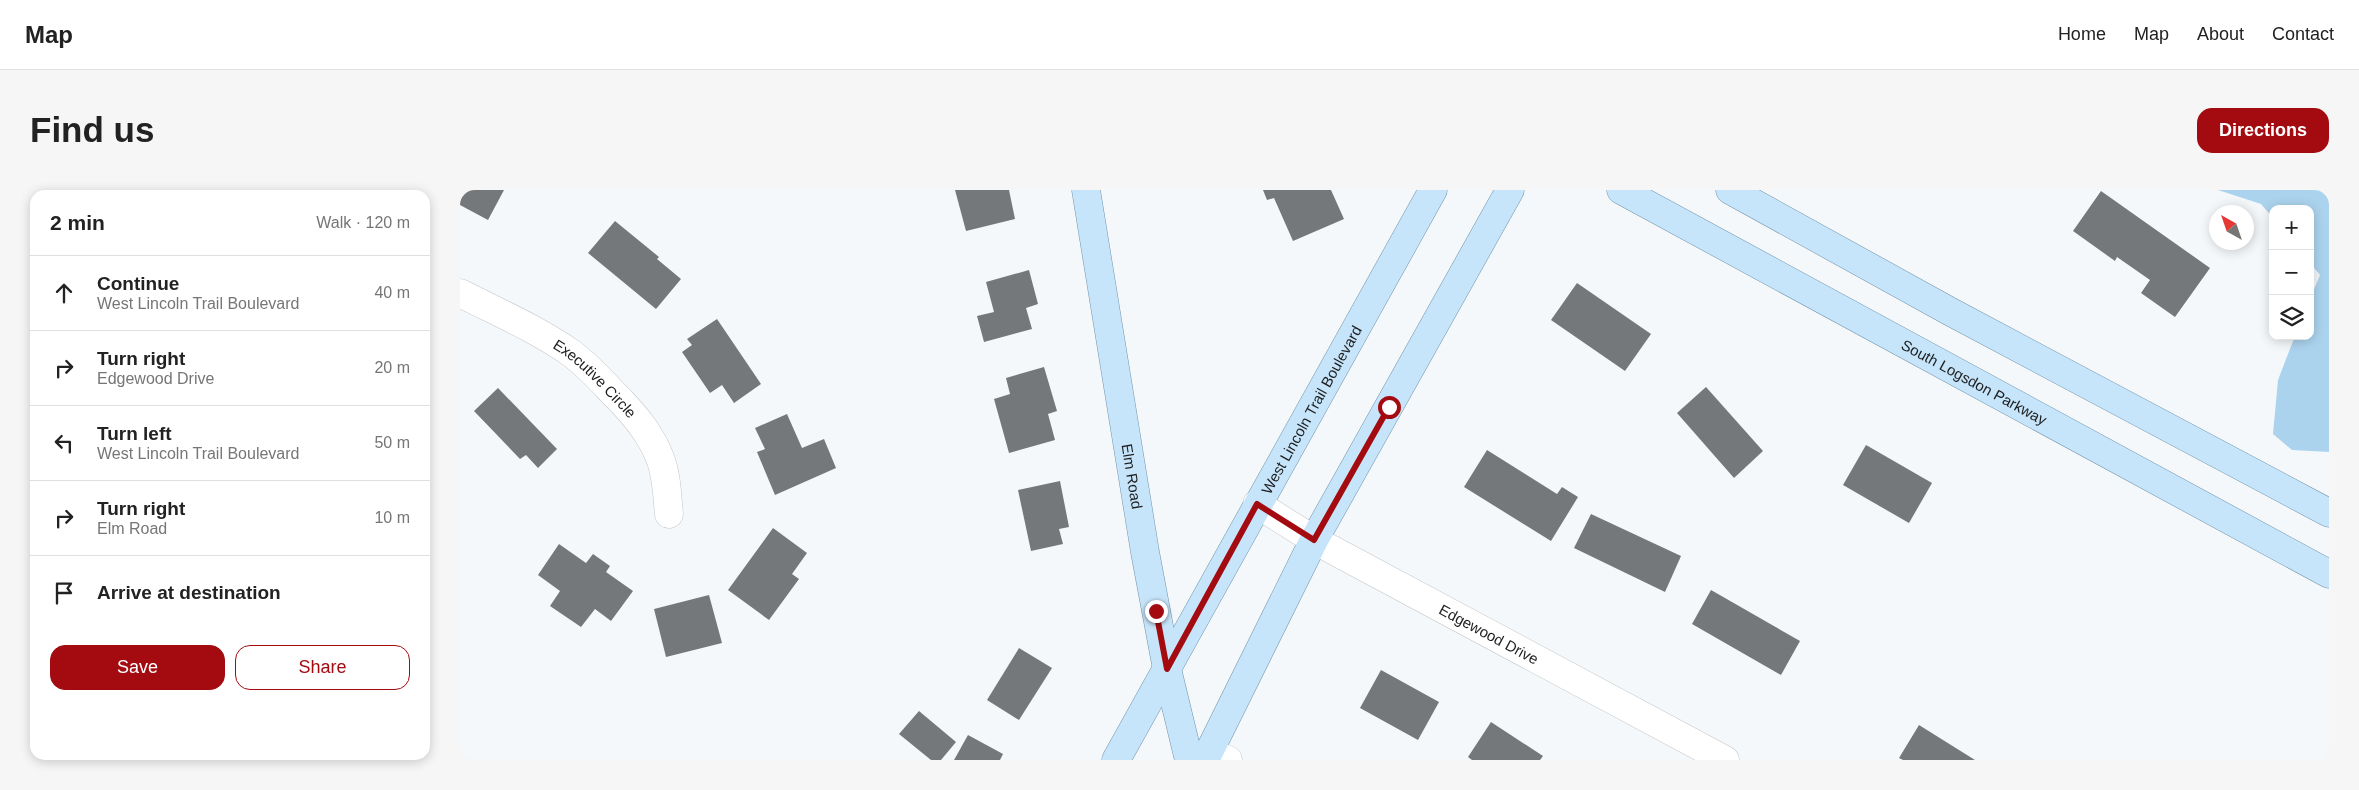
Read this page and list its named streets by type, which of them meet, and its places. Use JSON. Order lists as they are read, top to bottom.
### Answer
{
  "streets": {
    "main road": ["South Logsdon Parkway", "West Lincoln Trail Boulevard", "Elm Road"],
    "street": ["Executive Circle", "Edgewood Drive"]
  },
  "crossings": [
    ["West Lincoln Trail Boulevard", "Elm Road"],
    ["West Lincoln Trail Boulevard", "Edgewood Drive"]
  ],
  "north": "top left",
  "page": {
    "header": "Map",
    "nav": [
      "Home",
      "Map",
      "About",
      "Contact"
    ],
    "buttons": [
      "Directions",
      ["Save", "Share"]
    ],
    "title": "Find us",
    "heading": ["2 min", "Walk · 120 m"],
    "map_buttons": ["+", "−"],
    "list": [
      ["Continue", "West Lincoln Trail Boulevard", "40 m"],
      ["Turn right", "Edgewood Drive", "20 m"],
      ["Turn left", "West Lincoln Trail Boulevard", "50 m"],
      ["Turn right", "Elm Road", "10 m"],
      "Arrive at destination"
    ]
  }
}
